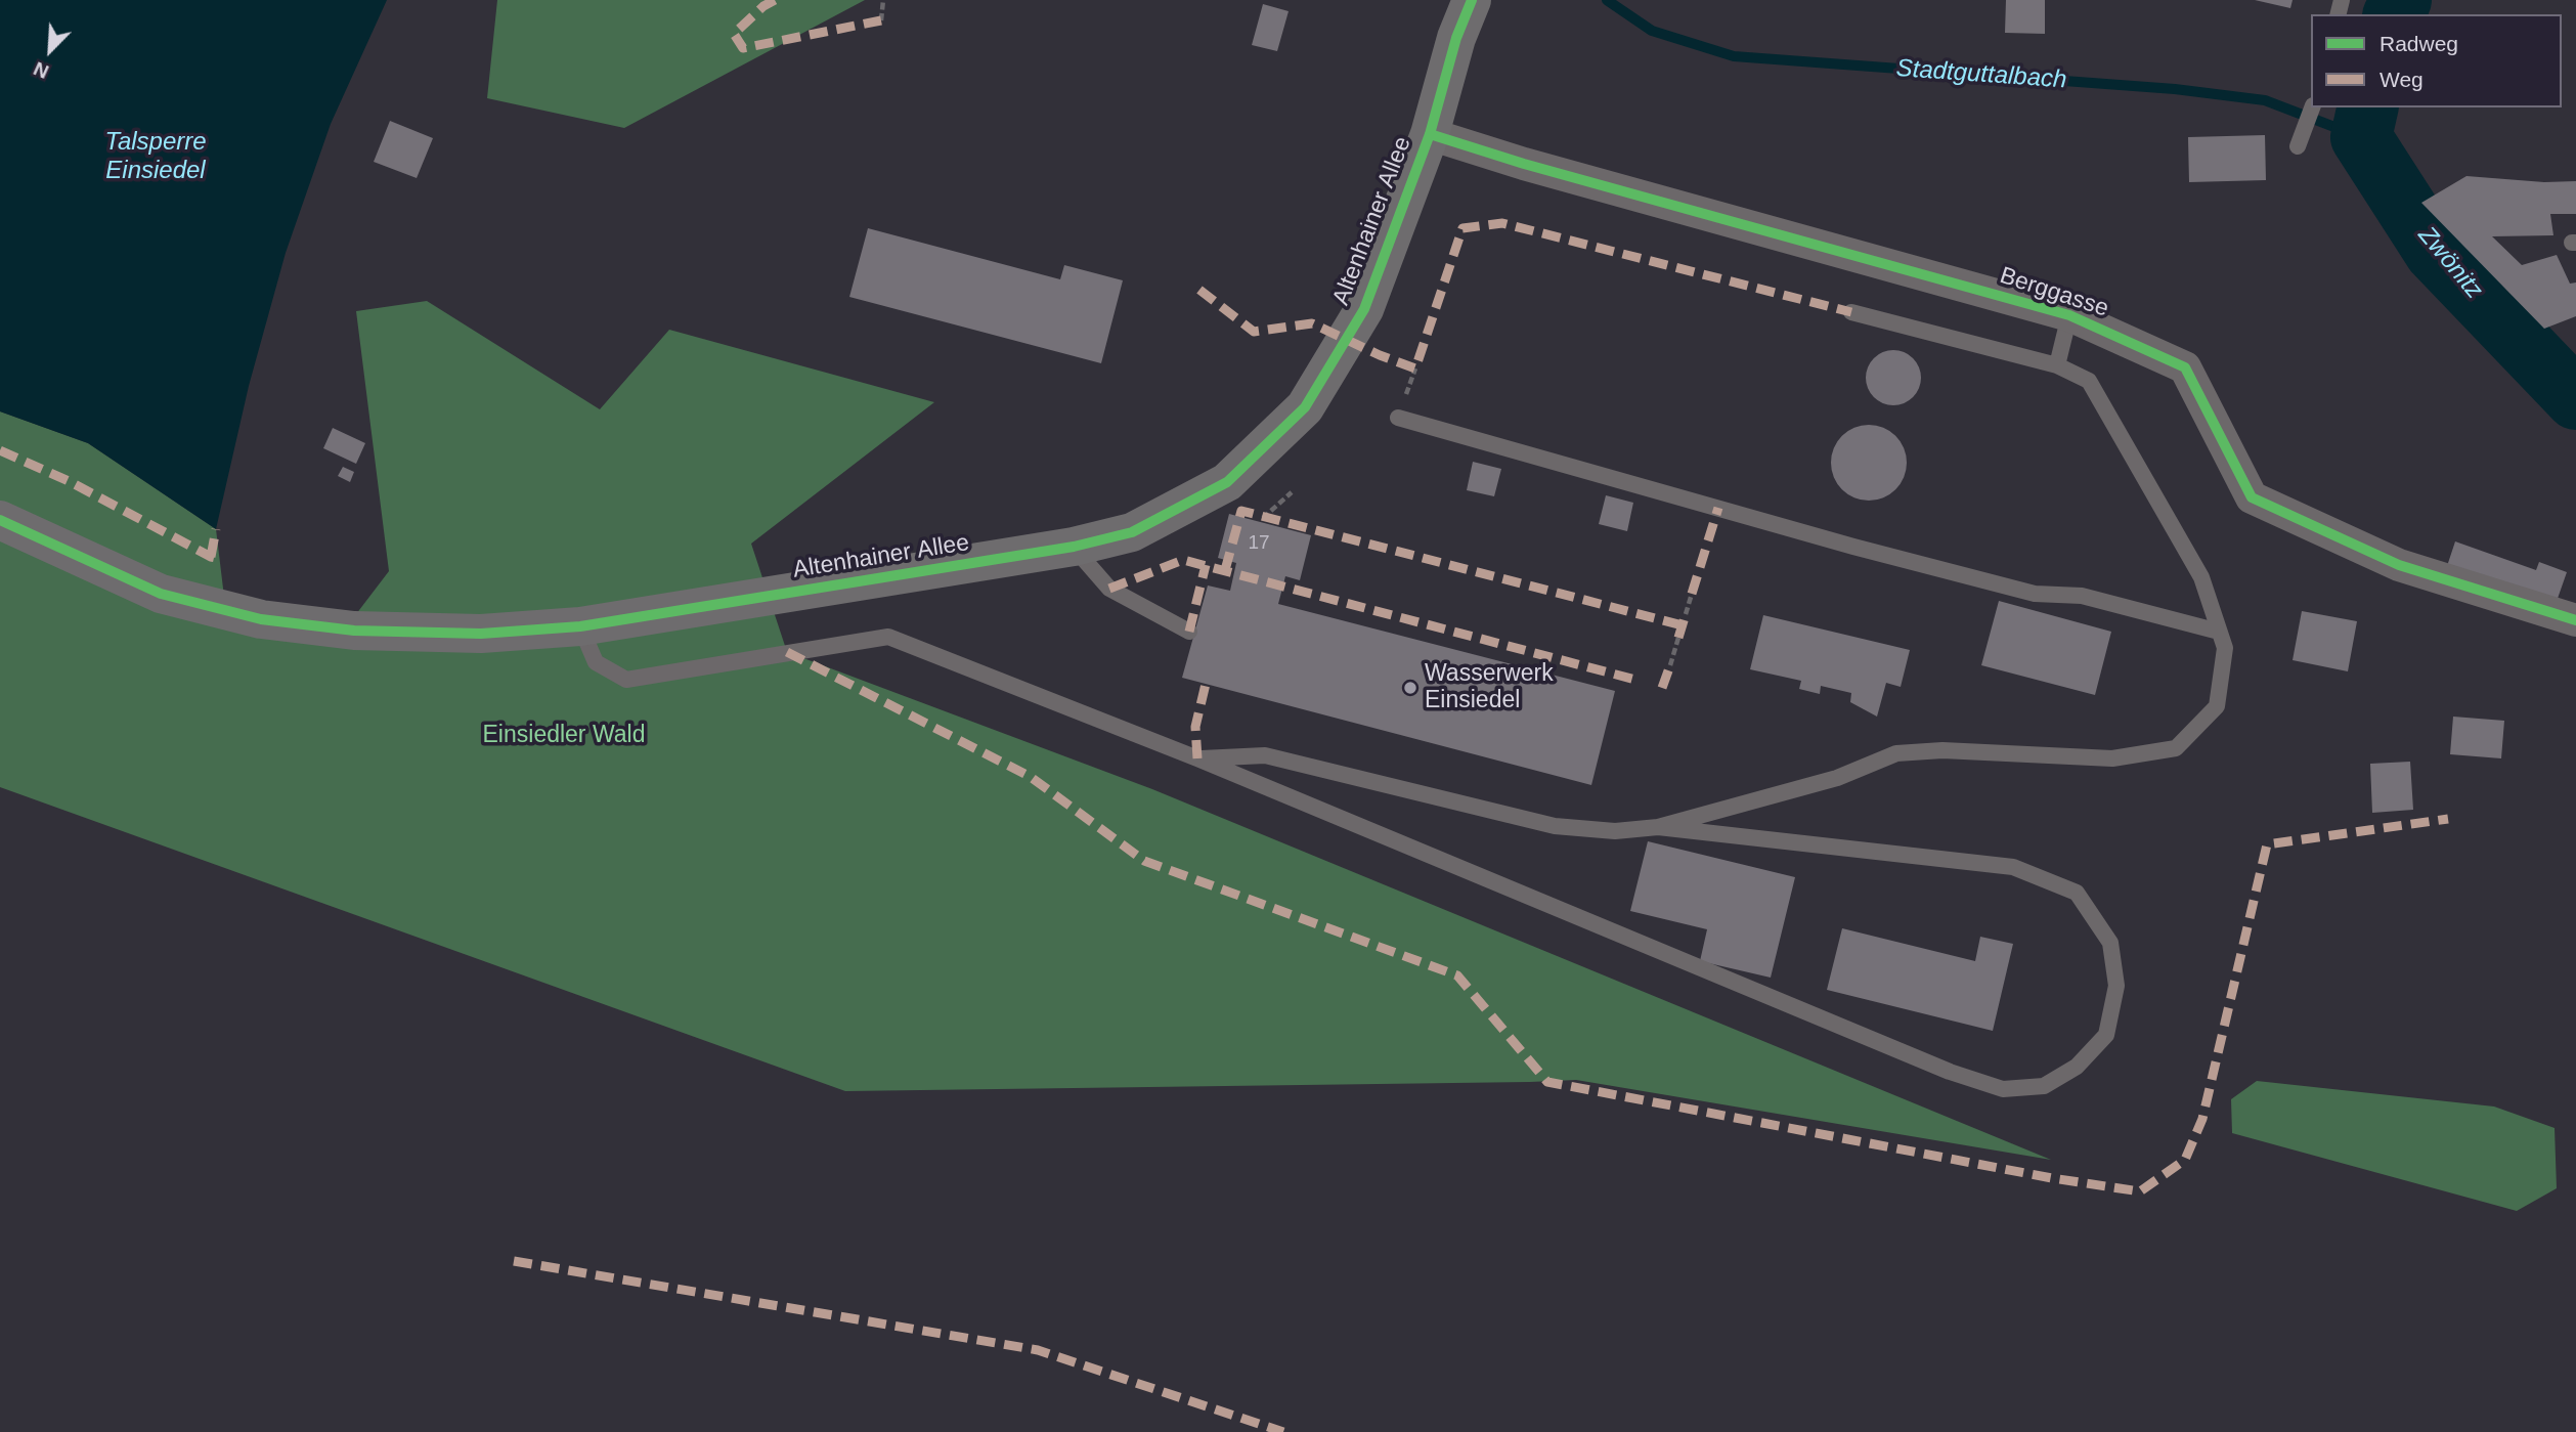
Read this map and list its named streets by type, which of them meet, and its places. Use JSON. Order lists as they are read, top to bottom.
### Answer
{
  "streets": {
    "street": ["Altenhainer Allee", "Berggasse"]
  },
  "crossings": [
    ["Altenhainer Allee", "Berggasse"]
  ],
  "water": ["Stadtguttalbach", "Talsperre Einsiedel", "Zwönitz"],
  "parks": ["Einsiedler Wald"],
  "places": ["Wasserwerk Einsiedel"],
  "house_numbers": ["17"],
  "legend": ["Radweg", "Weg"],
  "north": "bottom left"
}
